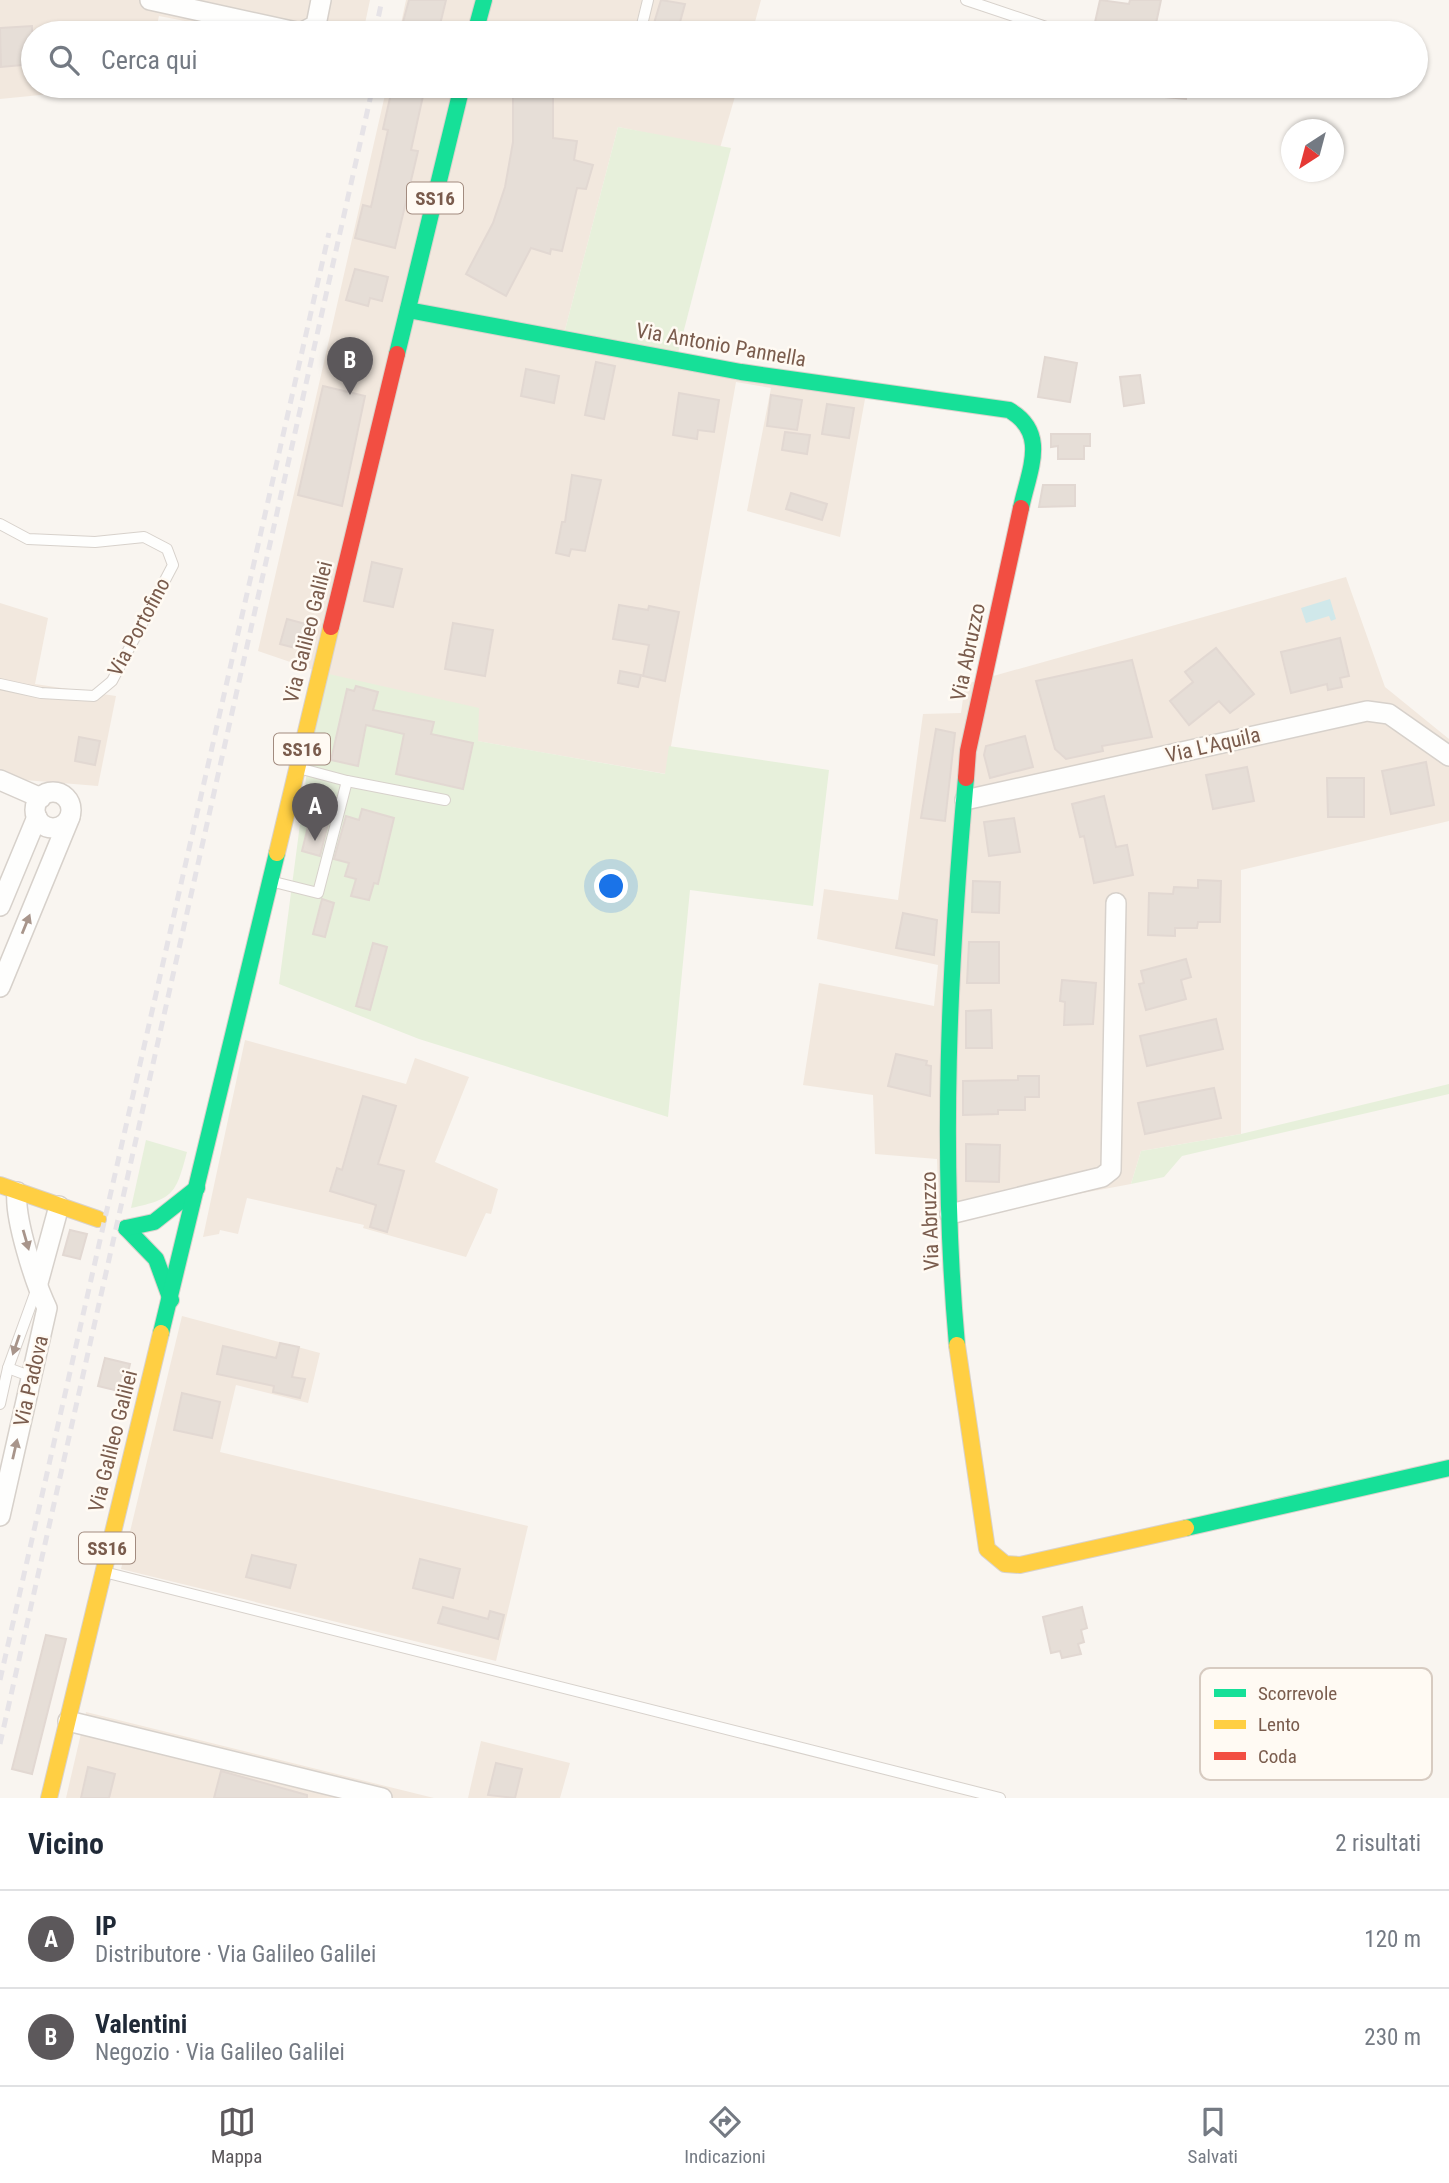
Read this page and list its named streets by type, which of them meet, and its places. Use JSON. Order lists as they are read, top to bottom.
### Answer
{
  "streets": {
    "street": [
      "SS16",
      "Via Antonio Pannella",
      "Via Galileo Galilei",
      "Via Abruzzo",
      "Via L'Aquila",
      "Via Padova"
    ],
    "lane": ["Via Portofino"]
  },
  "crossings": [
    ["SS16", "Via Galileo Galilei"],
    ["Via Antonio Pannella", "Via Galileo Galilei"],
    ["Via Antonio Pannella", "Via Abruzzo"],
    ["Via Abruzzo", "Via L'Aquila"]
  ],
  "legend": ["Scorrevole", "Lento", "Coda"],
  "north": "bottom left",
  "page": {
    "search": "Cerca qui",
    "pins": ["B", "A"],
    "heading": ["Vicino", "2 risultati"],
    "list": [
      {
        "mark": "A",
        "name": "IP",
        "note": "Distributore · Via Galileo Galilei",
        "value": "120 m"
      },
      {
        "mark": "B",
        "name": "Valentini",
        "note": "Negozio · Via Galileo Galilei",
        "value": "230 m"
      }
    ],
    "nav": ["Mappa", "Indicazioni", "Salvati"]
  }
}
